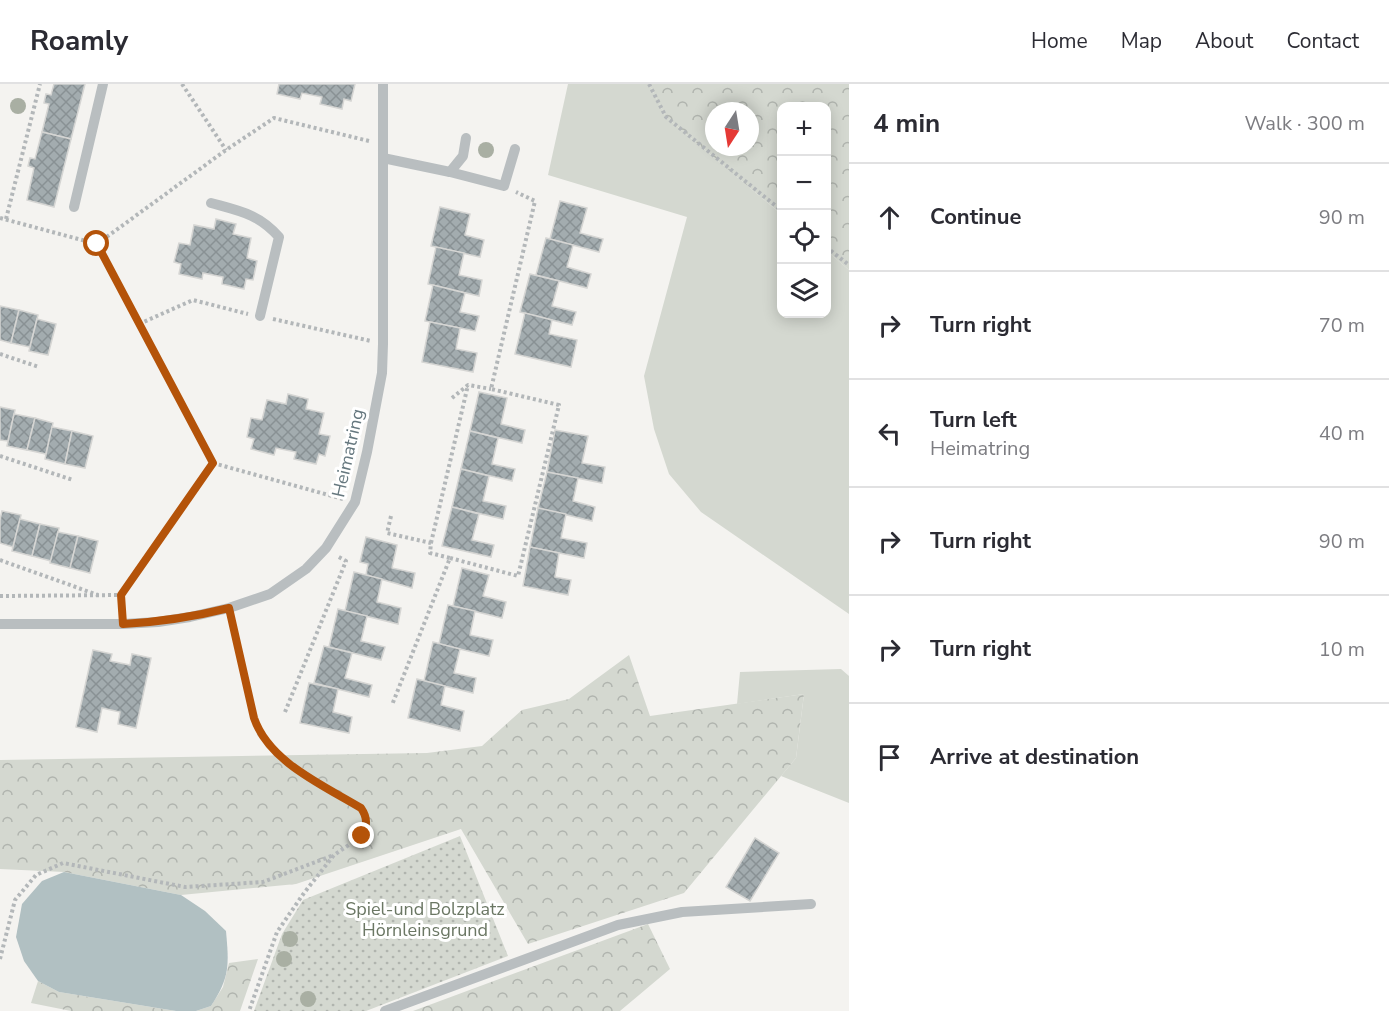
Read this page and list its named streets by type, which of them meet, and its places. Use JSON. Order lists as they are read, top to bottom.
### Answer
{
  "streets": {
    "street": ["Heimatring"]
  },
  "parks": ["Spiel-und Bolzplatz Hörnleinsgrund"],
  "north": "bottom",
  "page": {
    "header": "Roamly",
    "nav": [
      "Home",
      "Map",
      "About",
      "Contact"
    ],
    "heading": ["4 min", "Walk · 300 m"],
    "map_buttons": ["+", "−"],
    "list": [
      ["Continue", "90 m"],
      ["Turn right", "70 m"],
      ["Turn left", "Heimatring", "40 m"],
      ["Turn right", "90 m"],
      ["Turn right", "10 m"],
      "Arrive at destination"
    ]
  }
}
